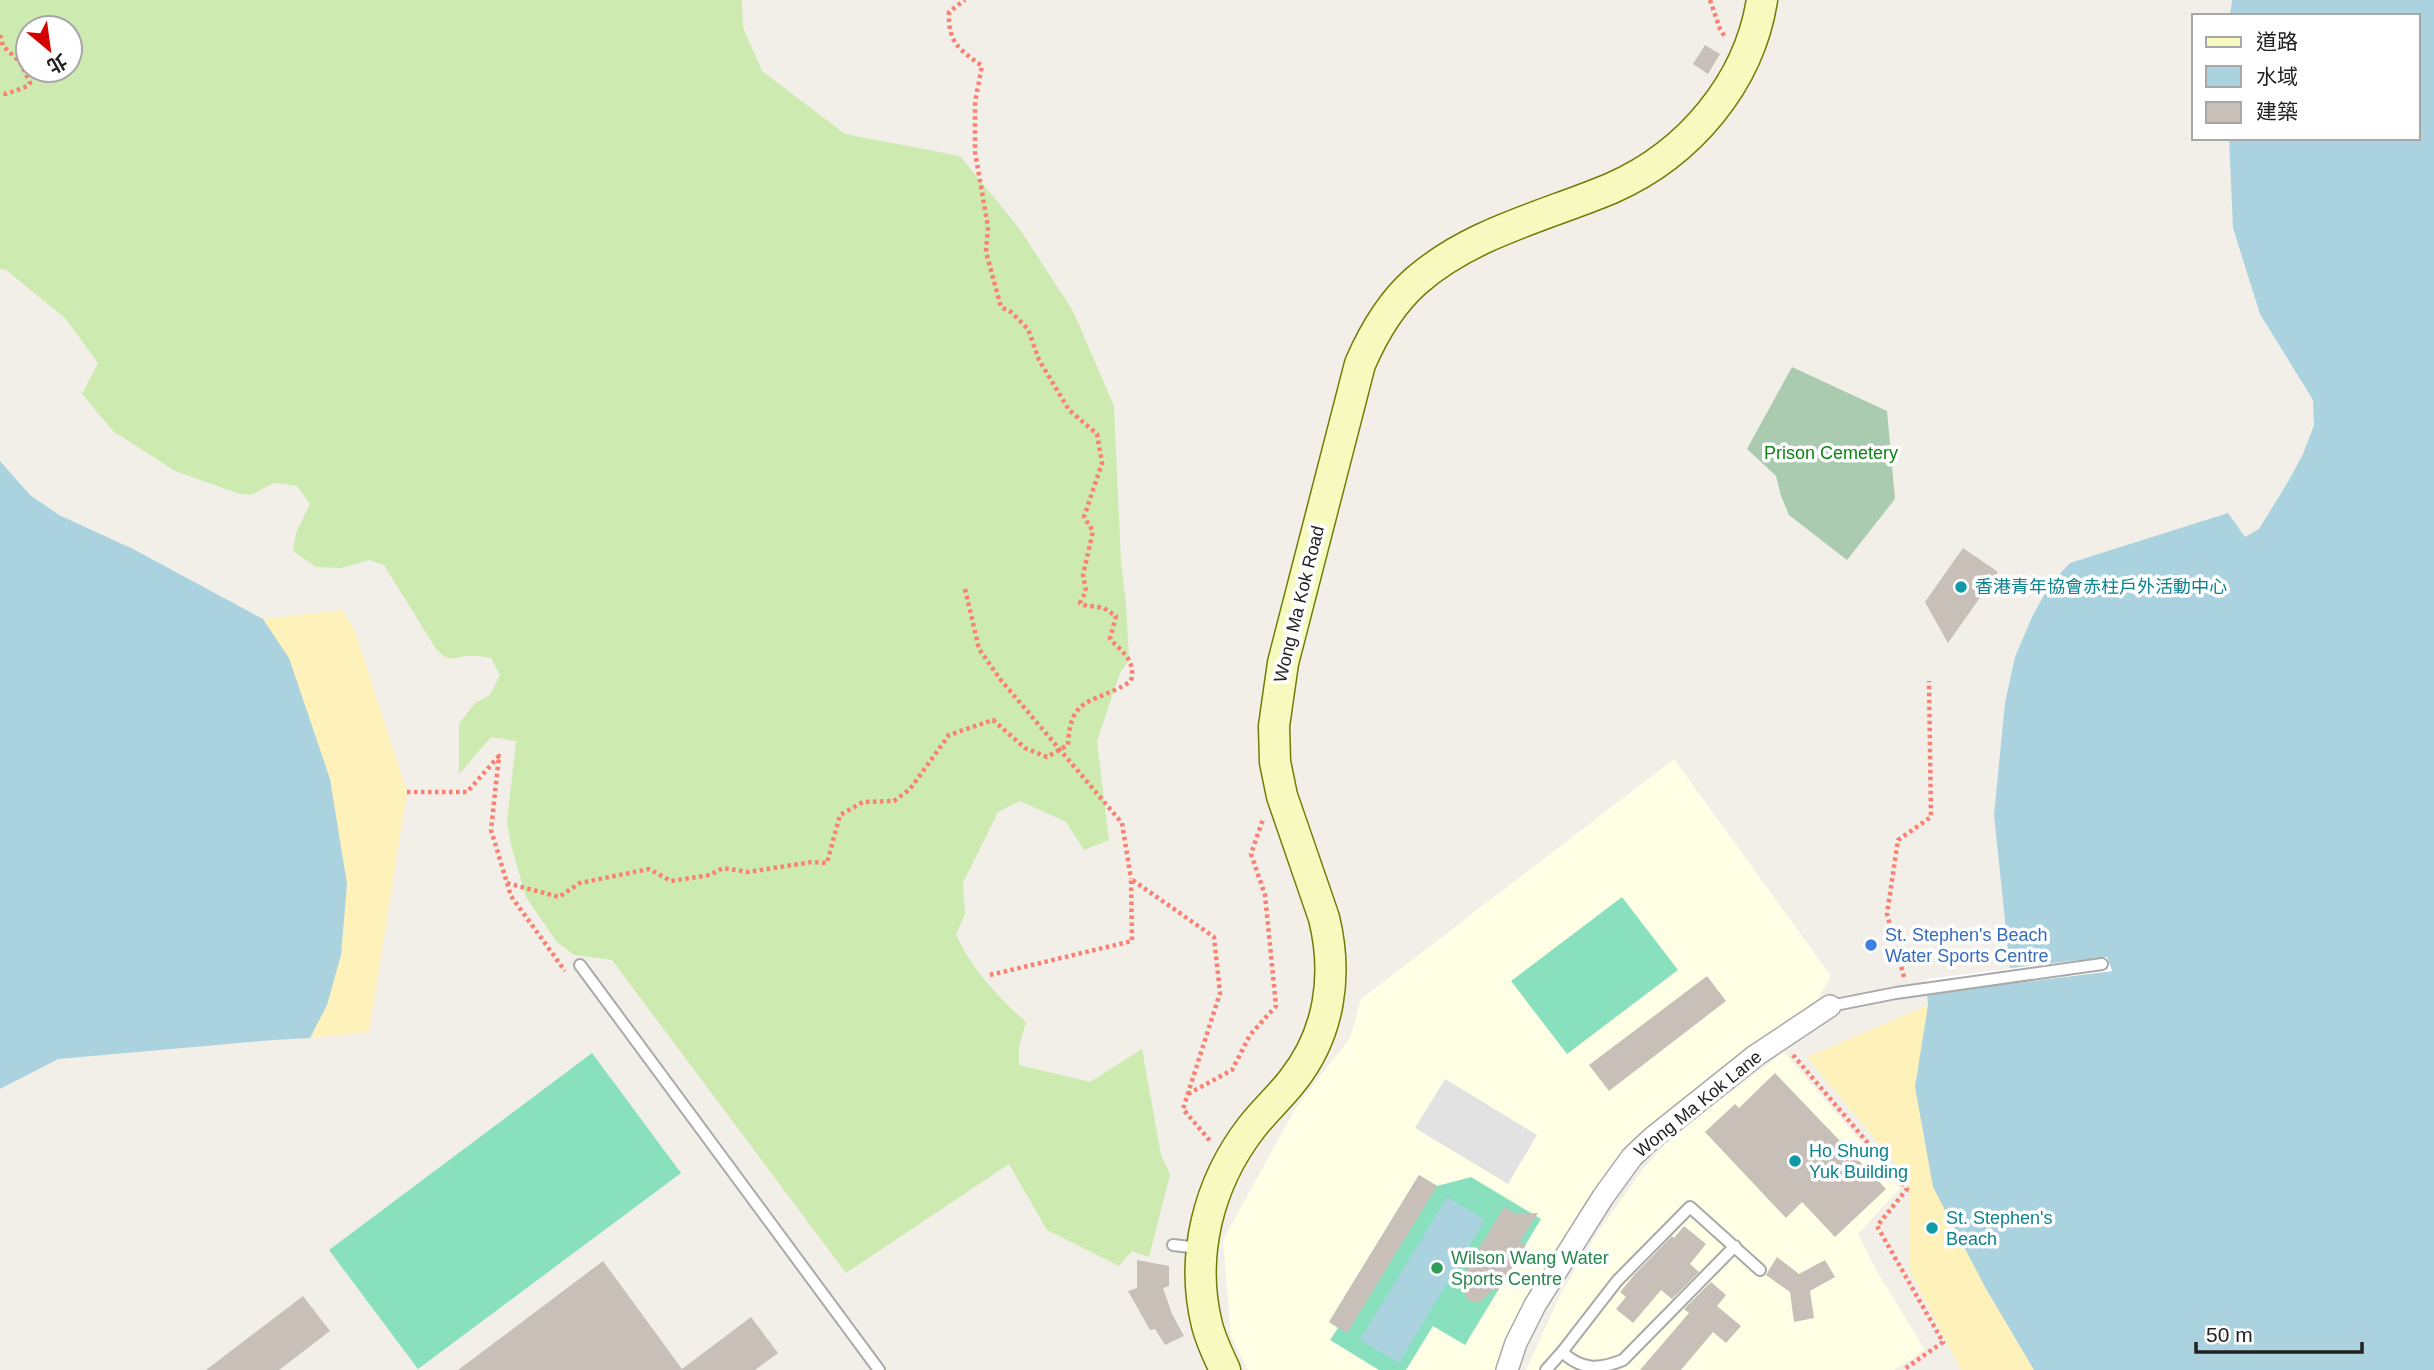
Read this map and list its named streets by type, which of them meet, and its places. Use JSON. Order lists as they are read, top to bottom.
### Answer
{
  "streets": {
    "street": ["Wong Ma Kok Road", "Wong Ma Kok Lane"]
  },
  "parks": ["Prison Cemetery"],
  "places": [
    "香港青年協會赤柱戶外活動中心",
    "St. Stephen's Beach Water Sports Centre",
    "Ho Shung Yuk Building",
    "St. Stephen's Beach",
    "Wilson Wang Water Sports Centre"
  ],
  "legend": ["道路", "水域", "建築"],
  "scale_bar": "50 m",
  "north": "bottom right"
}
